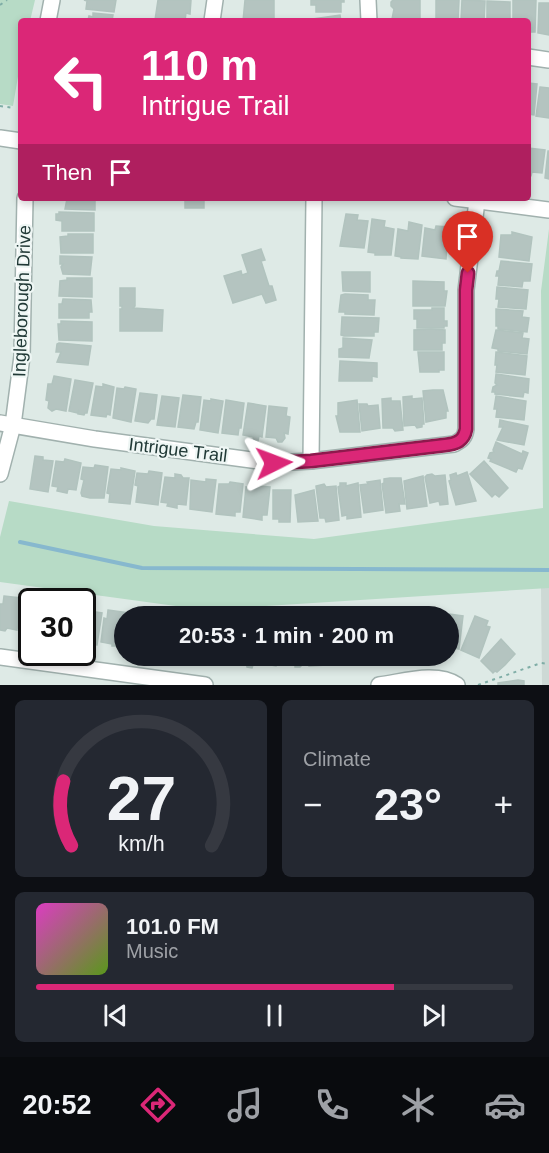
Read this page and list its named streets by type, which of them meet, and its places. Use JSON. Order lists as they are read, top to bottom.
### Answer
{
  "streets": {
    "street": ["Ingleborough Drive", "Intrigue Trail"]
  },
  "crossings": [
    ["Ingleborough Drive", "Intrigue Trail"]
  ],
  "page": {
    "turn": ["110 m", "Intrigue Trail"],
    "then": "Then",
    "limit": "30",
    "trip": "20:53 · 1 min · 200 m",
    "tile": "Climate",
    "heat": ["−", "23°", "+"],
    "song": ["101.0 FM", "Music"],
    "tabs": "20:52",
    "gauge": ["27", "km/h"]
  }
}
